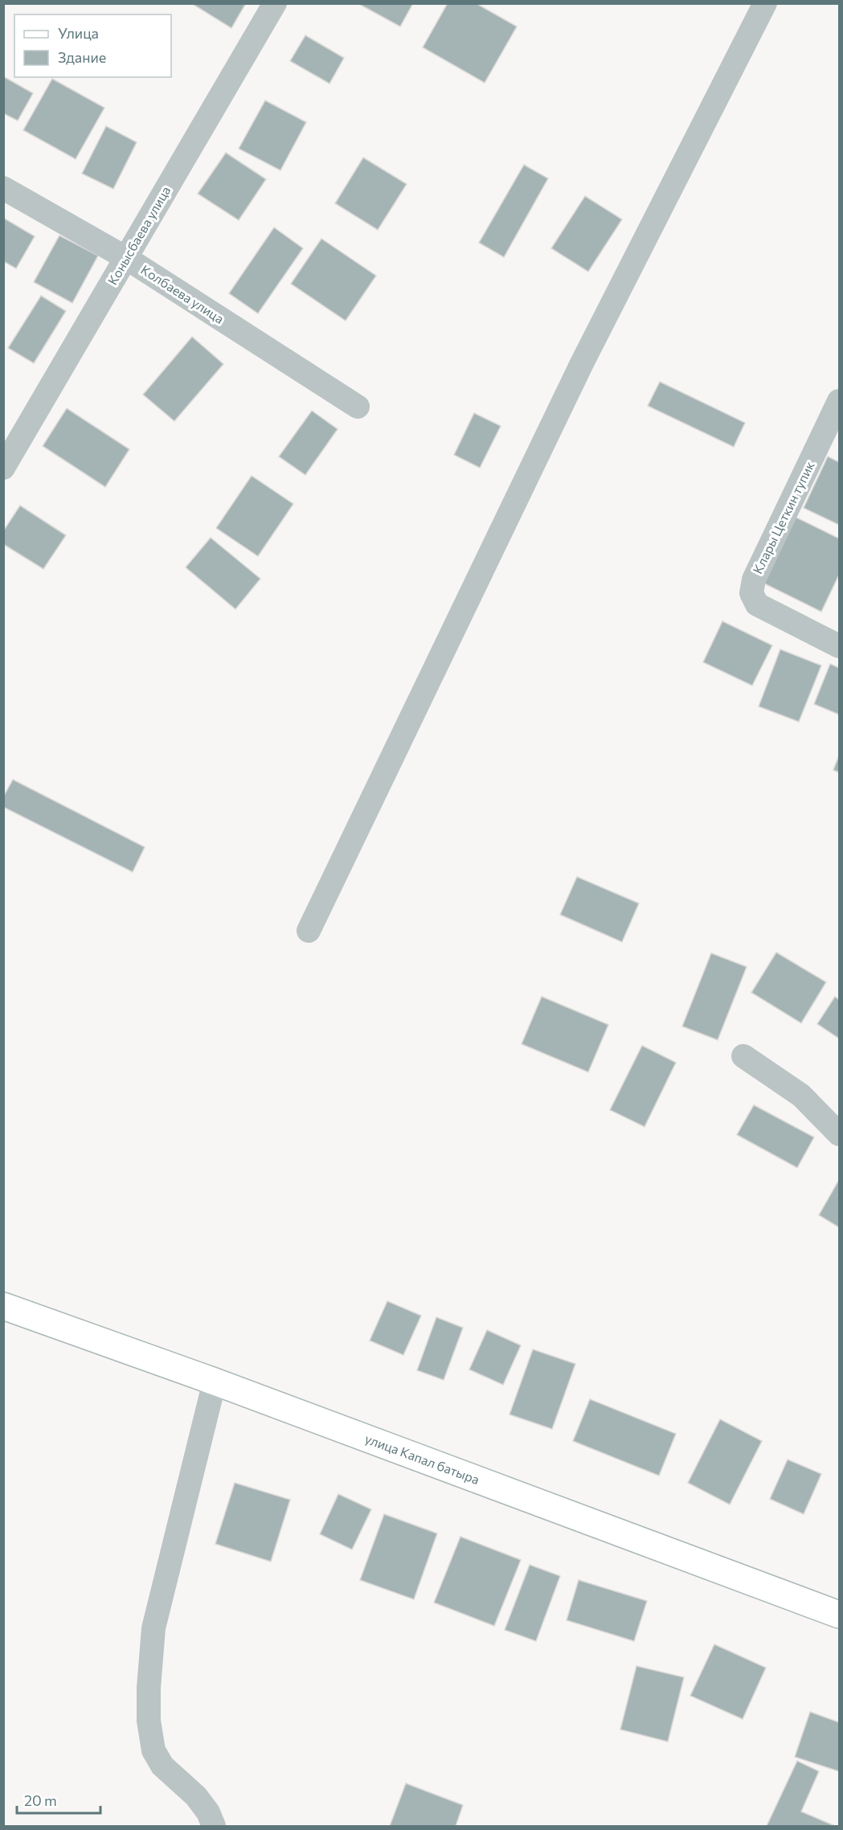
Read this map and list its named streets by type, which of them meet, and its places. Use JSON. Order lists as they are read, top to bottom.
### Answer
{
  "streets": {
    "main road": ["улица Капал батыра"],
    "street": ["Конысбаева улица", "Колбаева улица", "Клары Цеткин тупик"]
  },
  "crossings": [
    ["Конысбаева улица", "Колбаева улица"]
  ],
  "legend": ["Улица", "Здание"],
  "scale_bar": "20 m"
}
